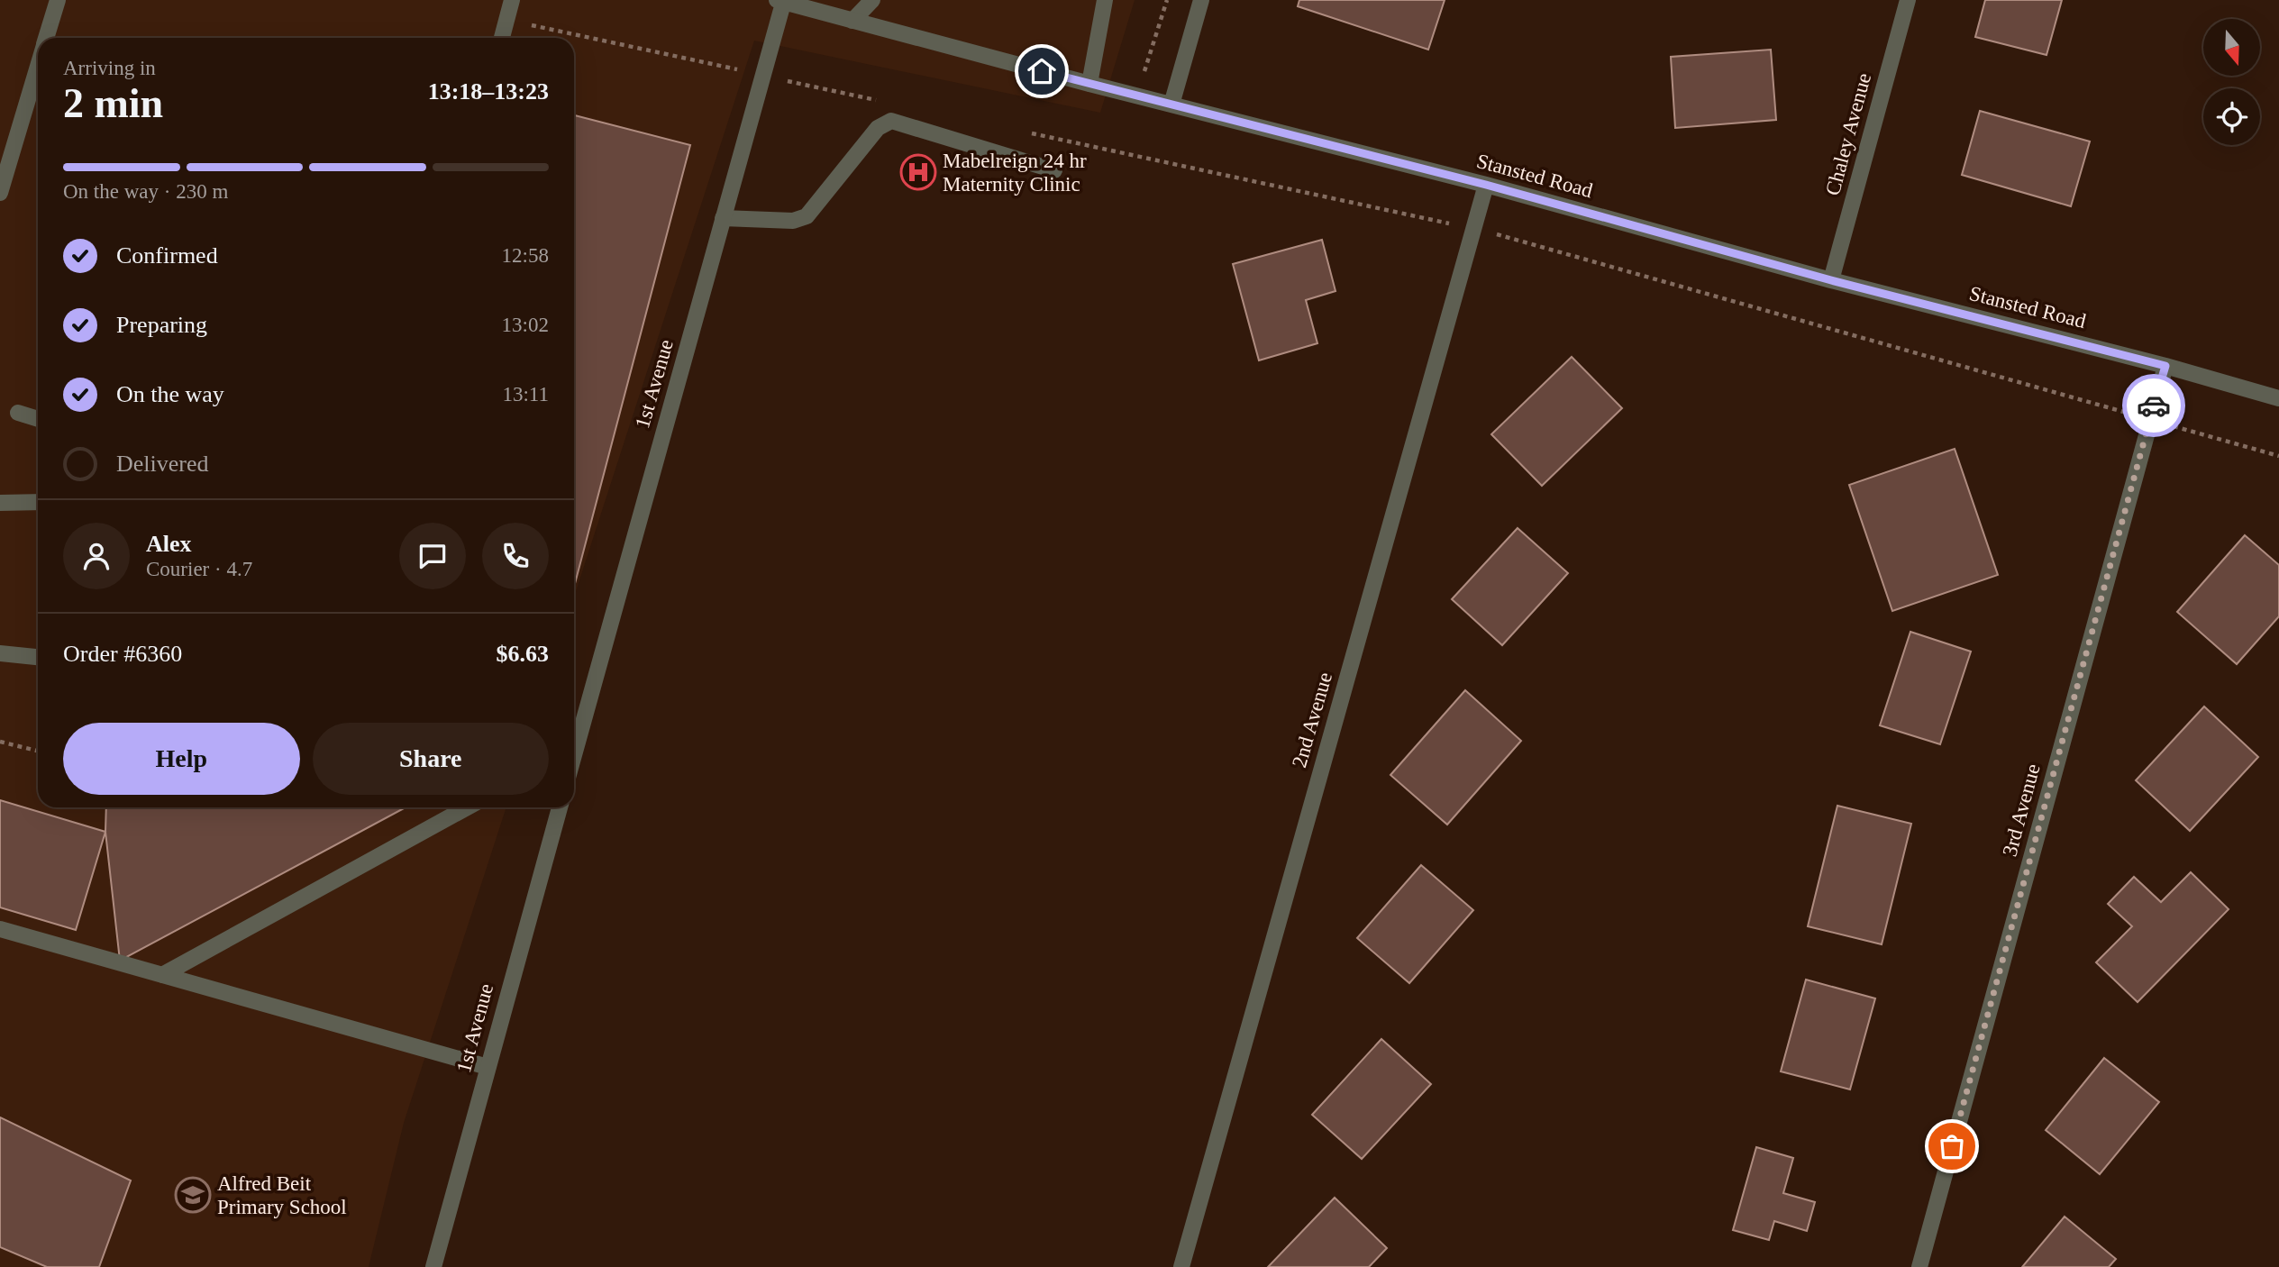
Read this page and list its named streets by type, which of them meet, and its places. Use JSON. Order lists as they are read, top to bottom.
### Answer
{
  "streets": {
    "street": [
      "Chaley Avenue",
      "Stansted Road",
      "1st Avenue",
      "2nd Avenue",
      "3rd Avenue"
    ]
  },
  "crossings": [
    ["Chaley Avenue", "Stansted Road"],
    ["Stansted Road", "1st Avenue"],
    ["Stansted Road", "2nd Avenue"],
    ["Stansted Road", "3rd Avenue"]
  ],
  "places": {
    "hospital": ["Mabelreign 24 hr Maternity Clinic"],
    "school or university": ["Alfred Beit Primary School"]
  },
  "north": "bottom",
  "page": {
    "heading": ["2 min", "Arriving in", "13:18–13:23"],
    "panel": [
      "Alex",
      "Courier · 4.7",
      "Order #6360",
      "$6.63"
    ],
    "bar": "On the way · 230 m",
    "list": [
      ["Confirmed", "12:58"],
      ["Preparing", "13:02"],
      ["On the way", "13:11"],
      "Delivered"
    ],
    "buttons": ["Help", "Share"]
  }
}
